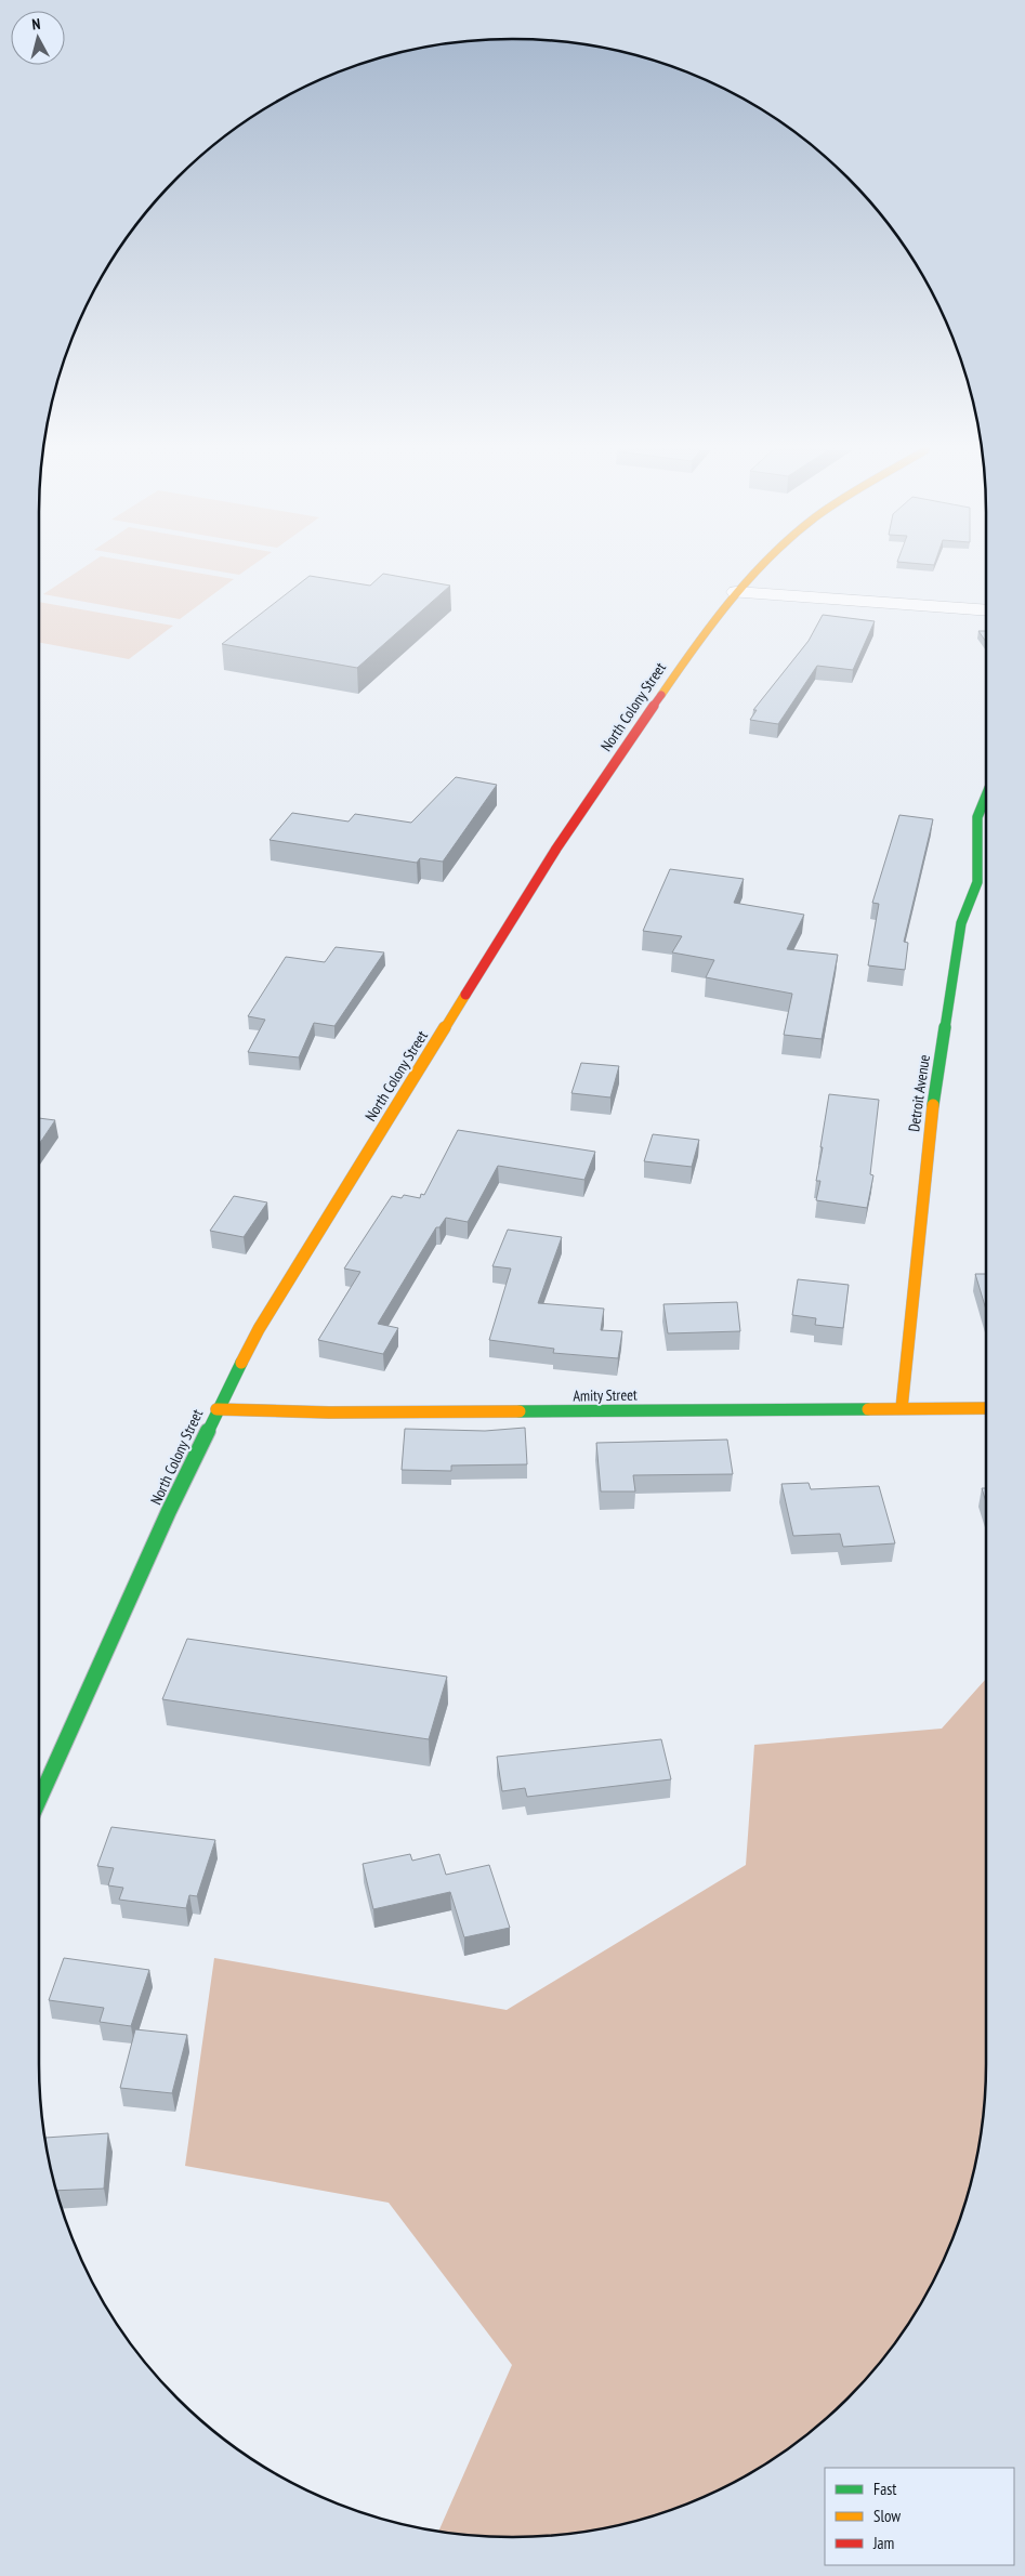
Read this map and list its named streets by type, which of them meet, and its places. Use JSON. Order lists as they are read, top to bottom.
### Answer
{
  "streets": {
    "main road": ["North Colony Street", "Detroit Avenue", "Amity Street"]
  },
  "crossings": [
    ["North Colony Street", "Amity Street"],
    ["Detroit Avenue", "Amity Street"]
  ],
  "legend": ["Fast", "Slow", "Jam"],
  "north": "top"
}
